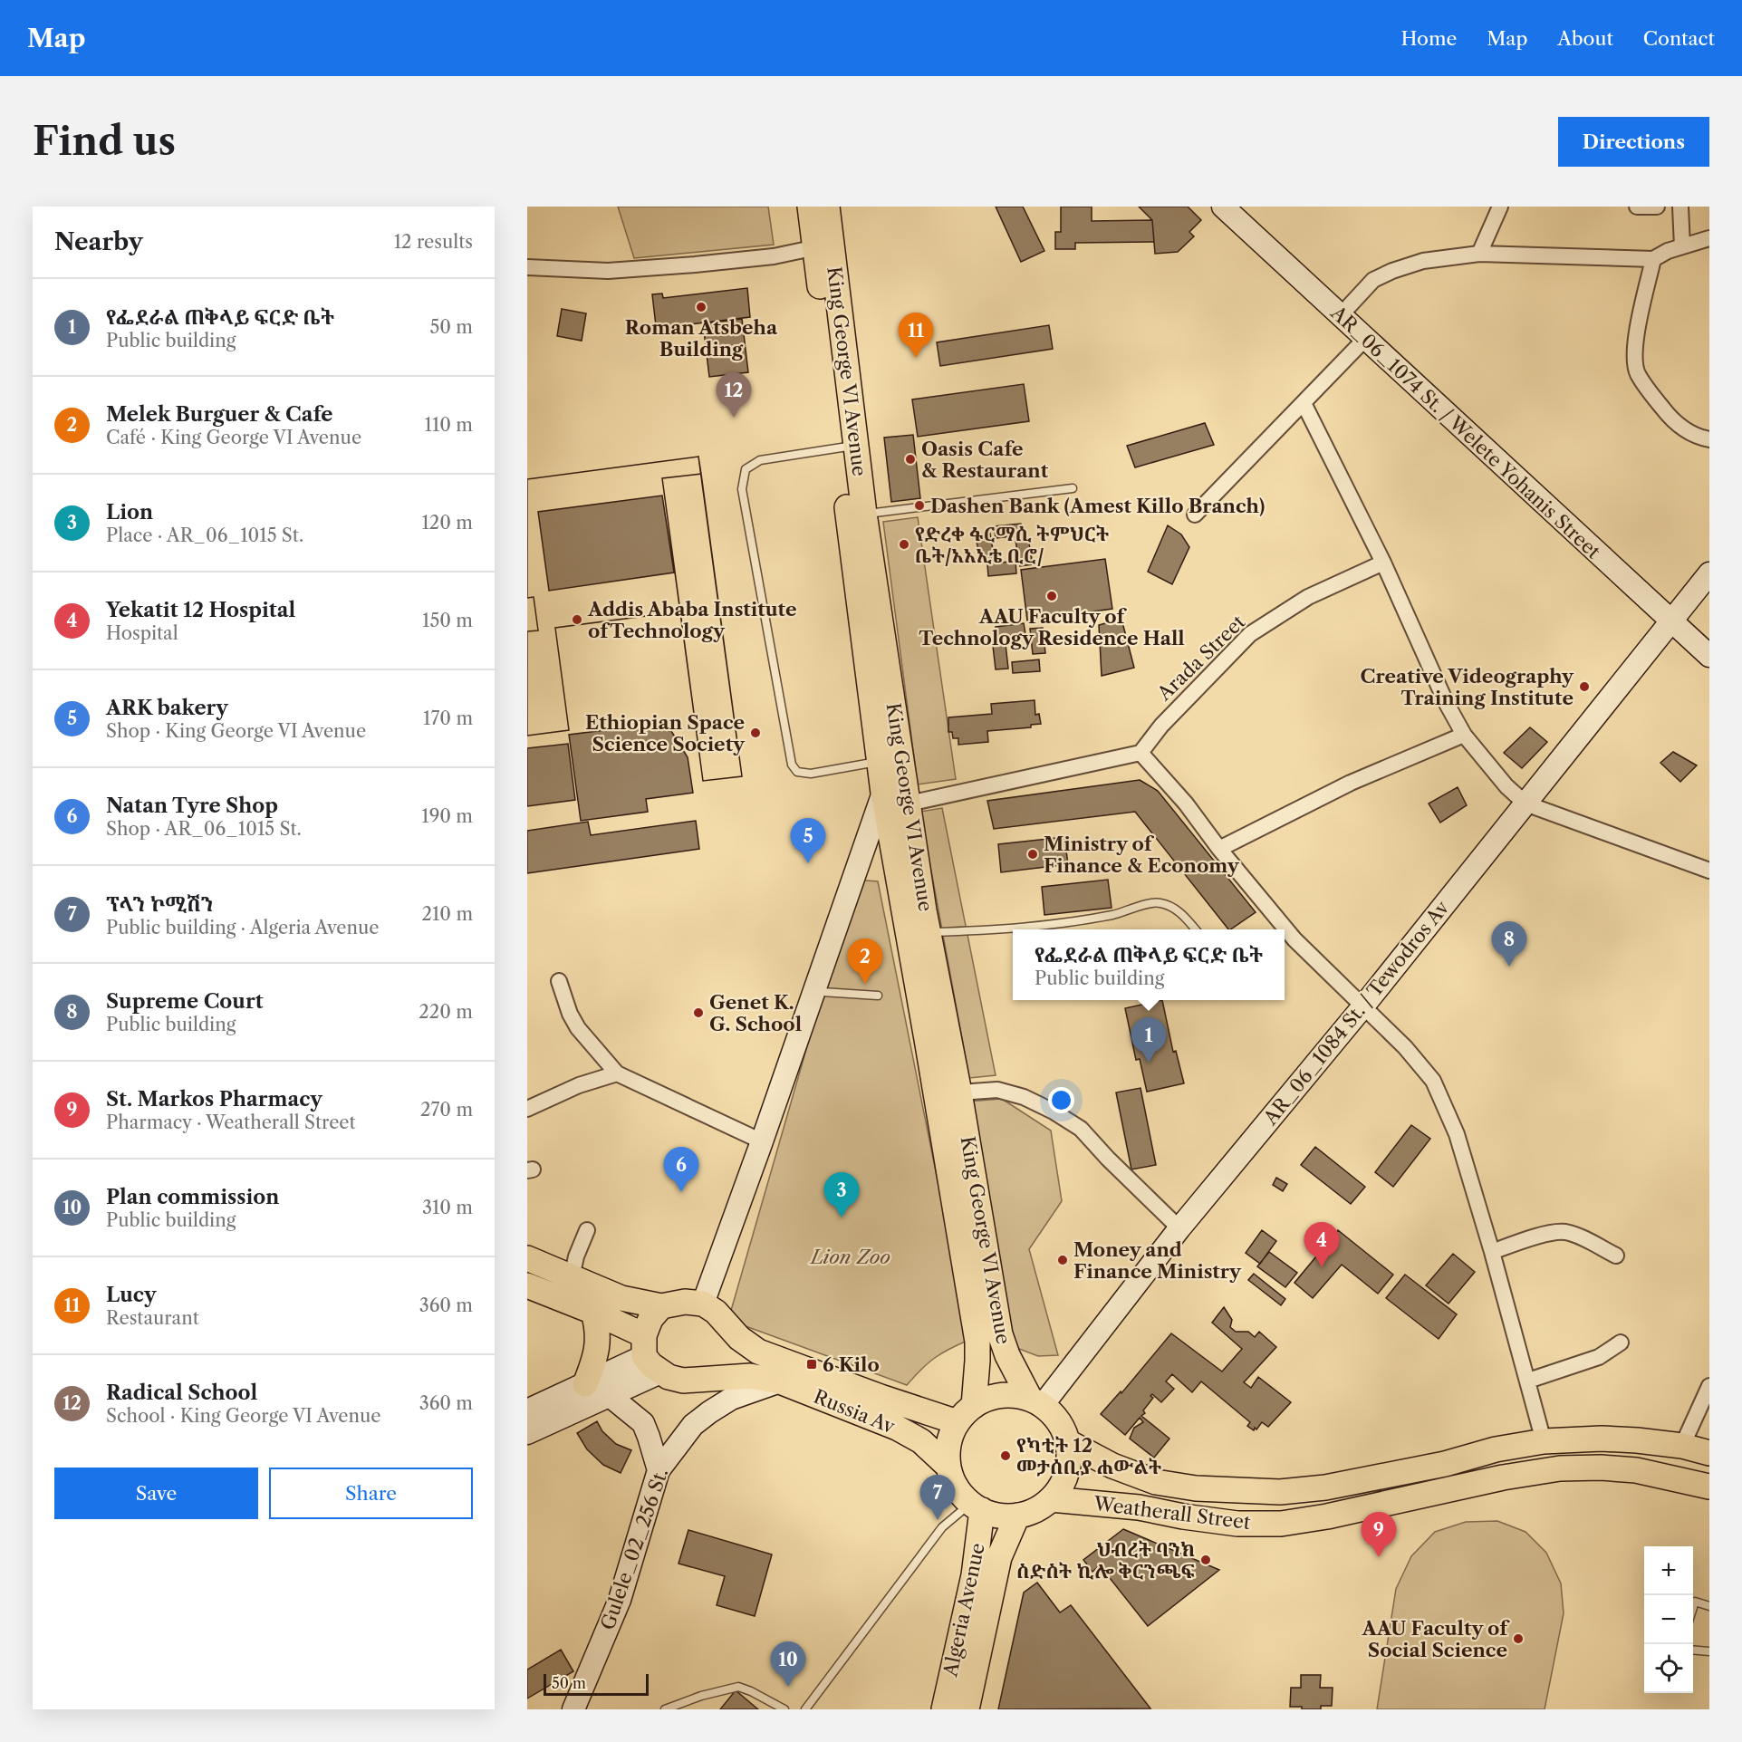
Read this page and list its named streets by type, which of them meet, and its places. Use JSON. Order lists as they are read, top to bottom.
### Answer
{
  "streets": {
    "main road": [
      "King George VI Avenue",
      "AR_06_1074 St. / Welete Yohanis Street",
      "AR_06_1084 St. / Tewodros Av",
      "Russia Av",
      "Weatherall Street",
      "Gulele_02_256 St.",
      "Algeria Avenue"
    ],
    "street": ["Arada Street"]
  },
  "crossings": [
    ["King George VI Avenue", "AR_06_1084 St. / Tewodros Av"],
    ["King George VI Avenue", "Russia Av"],
    ["King George VI Avenue", "Weatherall Street"],
    ["King George VI Avenue", "Algeria Avenue"],
    ["AR_06_1074 St. / Welete Yohanis Street", "AR_06_1084 St. / Tewodros Av"],
    ["AR_06_1084 St. / Tewodros Av", "Russia Av"],
    ["AR_06_1084 St. / Tewodros Av", "Weatherall Street"],
    ["AR_06_1084 St. / Tewodros Av", "Algeria Avenue"],
    ["Russia Av", "Weatherall Street"],
    ["Russia Av", "Gulele_02_256 St."],
    ["Russia Av", "Algeria Avenue"],
    ["Weatherall Street", "Algeria Avenue"]
  ],
  "parks": ["Lion Zoo"],
  "places": {
    "other": [
      "Roman Atsbeha Building",
      "Oasis Cafe & Restaurant",
      "Dashen Bank (Amest Killo Branch)",
      "የድረቀ ፋርማሲ ትምህርት ቤት/አአኢቴ ቢሮ/",
      "AAU Faculty of Technology Residence Hall",
      "Addis Ababa Institute ofTechnology",
      "Creative Videography Training Institute",
      "Ethiopian Space Science Society",
      "Ministry of Finance & Economy",
      "Genet K. G. School",
      "Money and Finance Ministry",
      "የካቲት 12 መታሰቢያ ሐውልት",
      "ህብረት ባንክ ስድስት ኪሎ ቅርንጫፍ",
      "AAU Faculty of Social Science"
    ],
    "transit": ["6 Kilo"]
  },
  "scale_bar": "50 m",
  "page": {
    "header": "Map",
    "nav": [
      "Home",
      "Map",
      "About",
      "Contact"
    ],
    "buttons": [
      "Directions",
      ["Save", "Share"]
    ],
    "title": "Find us",
    "heading": ["Nearby", "12 results"],
    "list": [
      {
        "mark": "1",
        "name": "የፌደራል ጠቅላይ ፍርድ ቤት",
        "note": "Public building",
        "value": "50 m"
      },
      {
        "mark": "2",
        "name": "Melek Burguer & Cafe",
        "note": "Café · King George VI Avenue",
        "value": "110 m"
      },
      {
        "mark": "3",
        "name": "Lion",
        "note": "Place · AR_06_1015 St.",
        "value": "120 m"
      },
      {
        "mark": "4",
        "name": "Yekatit 12 Hospital",
        "note": "Hospital",
        "value": "150 m"
      },
      {
        "mark": "5",
        "name": "ARK bakery",
        "note": "Shop · King George VI Avenue",
        "value": "170 m"
      },
      {
        "mark": "6",
        "name": "Natan Tyre Shop",
        "note": "Shop · AR_06_1015 St.",
        "value": "190 m"
      },
      {
        "mark": "7",
        "name": "ፕላን ኮሚሽን",
        "note": "Public building · Algeria Avenue",
        "value": "210 m"
      },
      {
        "mark": "8",
        "name": "Supreme Court",
        "note": "Public building",
        "value": "220 m"
      },
      {
        "mark": "9",
        "name": "St. Markos Pharmacy",
        "note": "Pharmacy · Weatherall Street",
        "value": "270 m"
      },
      {
        "mark": "10",
        "name": "Plan commission",
        "note": "Public building",
        "value": "310 m"
      },
      {
        "mark": "11",
        "name": "Lucy",
        "note": "Restaurant",
        "value": "360 m"
      },
      {
        "mark": "12",
        "name": "Radical School",
        "note": "School · King George VI Avenue",
        "value": "360 m"
      }
    ],
    "pins": [
      "11",
      "12",
      "5",
      "8",
      "2",
      "1",
      "6",
      "3",
      "4",
      "7",
      "9",
      "10"
    ],
    "popup": ["የፌደራል ጠቅላይ ፍርድ ቤት", "Public building"],
    "map_buttons": ["+", "−"],
    "scale": "50 m"
  }
}
